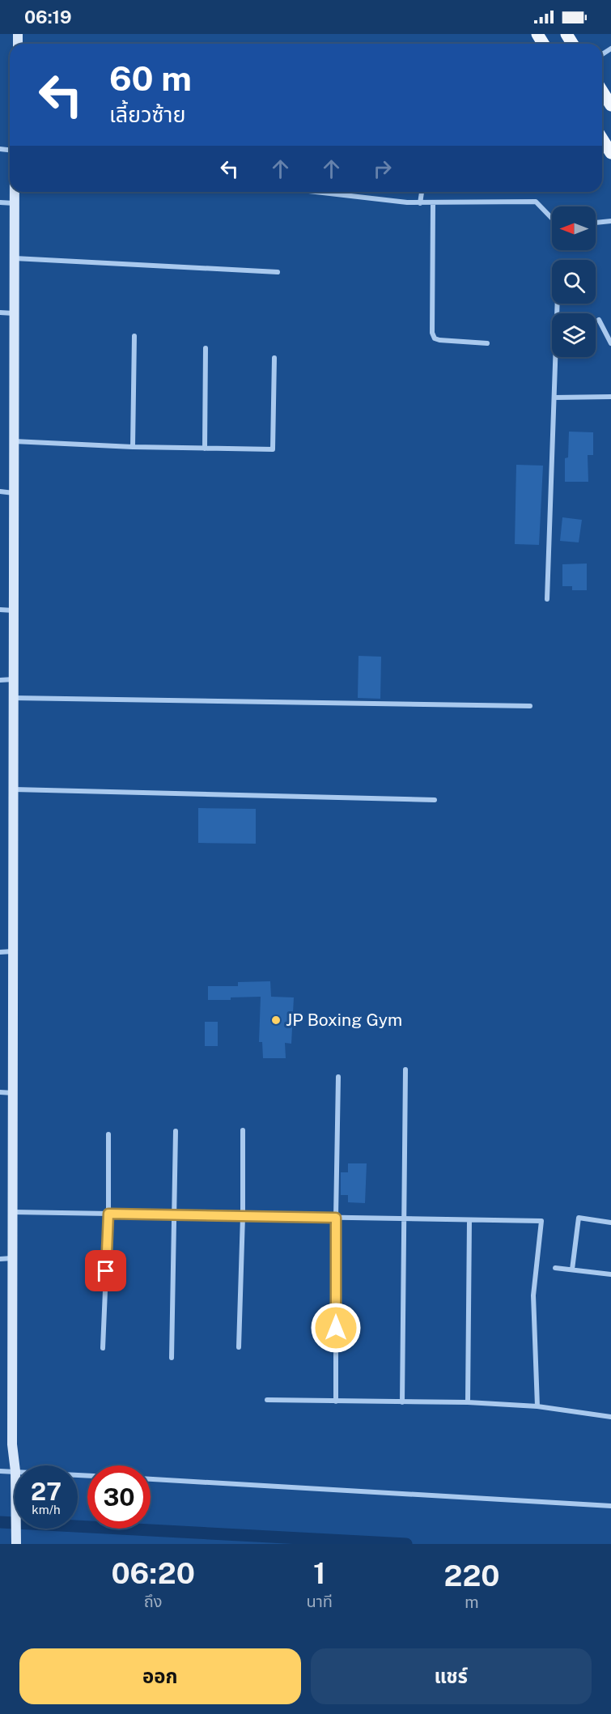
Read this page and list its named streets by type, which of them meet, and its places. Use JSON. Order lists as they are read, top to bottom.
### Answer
{
  "places": ["JP Boxing Gym"],
  "north": "left",
  "page": {
    "status": "06:19",
    "turn": ["60 m", "เลี้ยวซ้าย"],
    "speed": "27 km/h",
    "limit": "30",
    "eta": [
      "06:20",
      "ถึง",
      "1",
      "นาที",
      "220",
      "m"
    ],
    "buttons": ["ออก", "แชร์"]
  }
}
